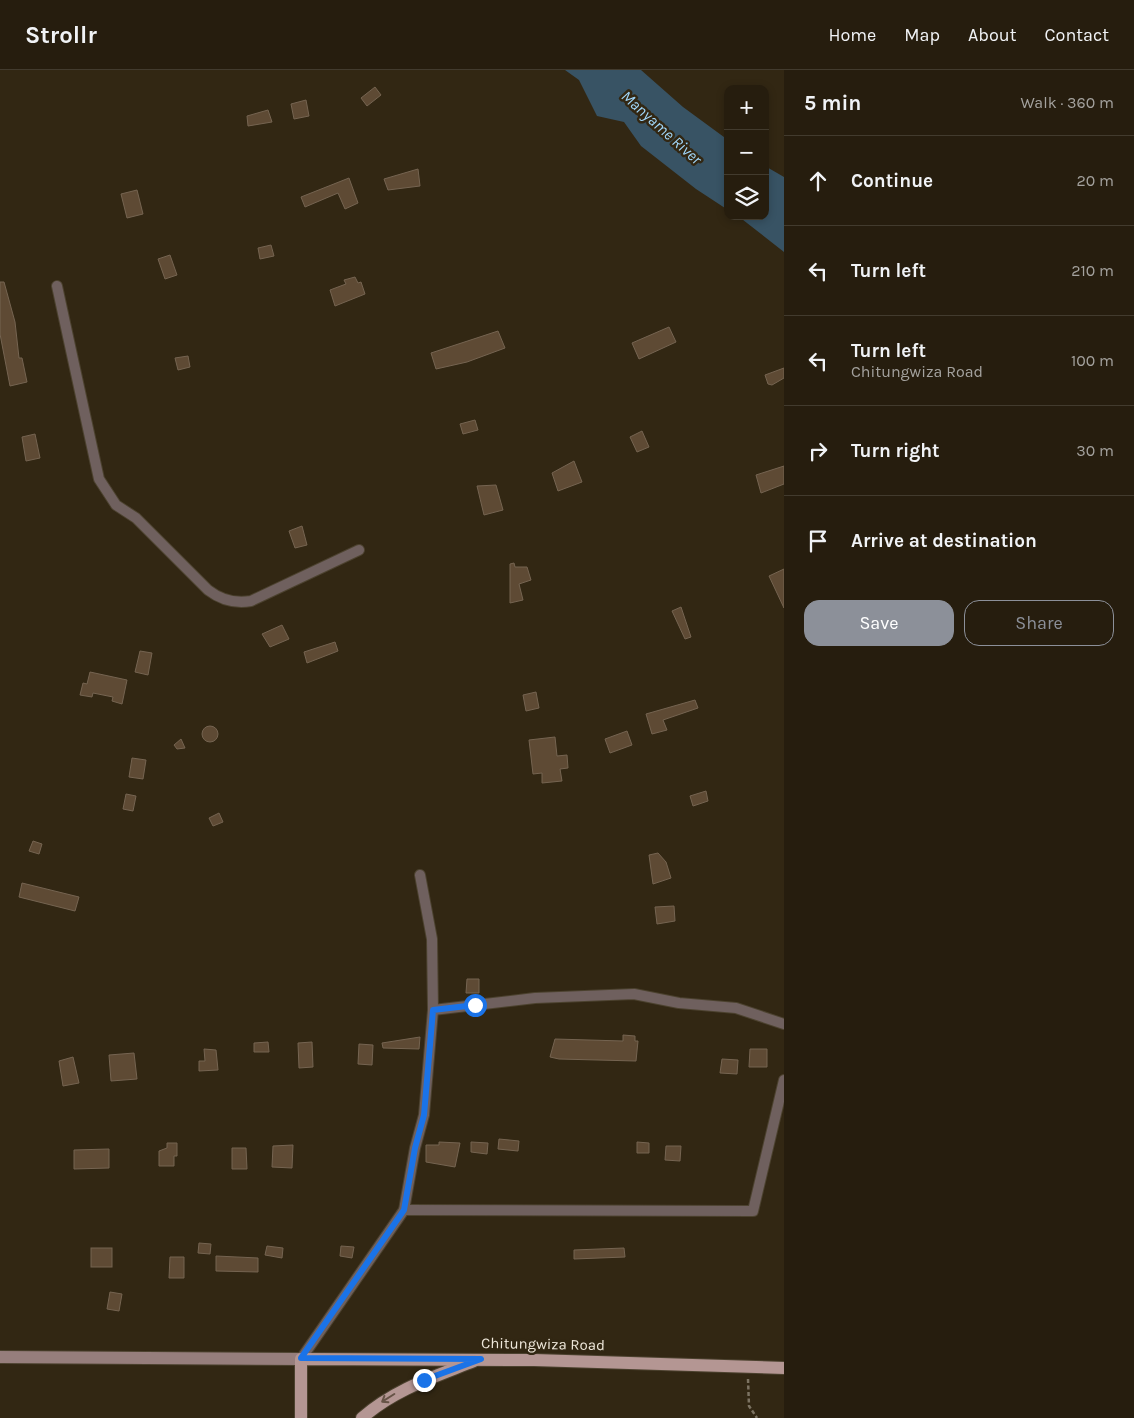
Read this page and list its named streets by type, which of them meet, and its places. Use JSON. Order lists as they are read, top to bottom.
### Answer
{
  "streets": {
    "main road": ["Chitungwiza Road"]
  },
  "water": ["Manyame River"],
  "page": {
    "header": "Strollr",
    "nav": [
      "Home",
      "Map",
      "About",
      "Contact"
    ],
    "heading": ["5 min", "Walk · 360 m"],
    "map_buttons": ["+", "−"],
    "list": [
      ["Continue", "20 m"],
      ["Turn left", "210 m"],
      ["Turn left", "Chitungwiza Road", "100 m"],
      ["Turn right", "30 m"],
      "Arrive at destination"
    ],
    "buttons": ["Save", "Share"]
  }
}
